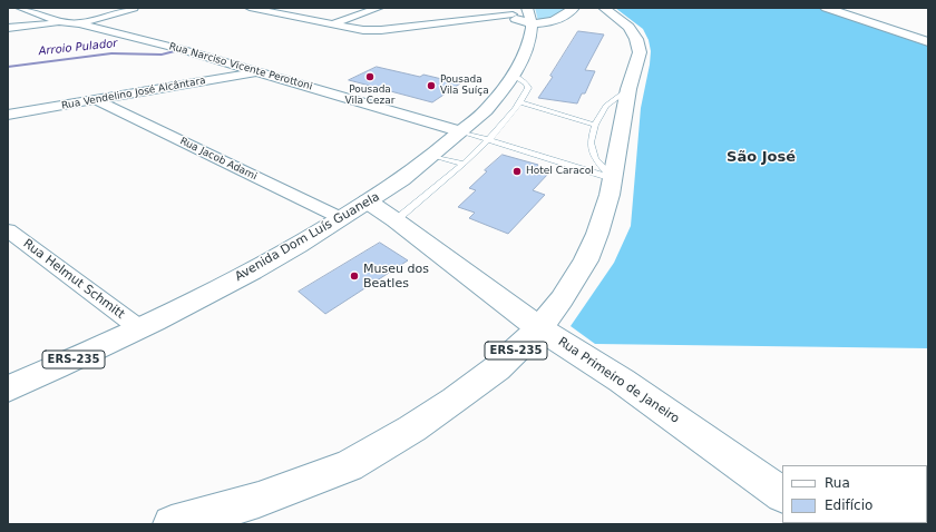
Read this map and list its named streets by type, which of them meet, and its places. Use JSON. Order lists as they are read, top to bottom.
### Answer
{
  "streets": {
    "main road": ["Avenida Dom Luís Guanela", "ERS-235", "Rua Primeiro de Janeiro"],
    "street": [
      "Rua Narciso Vicente Perottoni",
      "Rua Vendelino José Alcântara",
      "Rua Jacob Adami",
      "Rua Helmut Schmitt"
    ]
  },
  "crossings": [
    ["Rua Narciso Vicente Perottoni", "Rua Vendelino José Alcântara"],
    ["Rua Narciso Vicente Perottoni", "Avenida Dom Luís Guanela"],
    ["Rua Vendelino José Alcântara", "Rua Jacob Adami"],
    ["Rua Jacob Adami", "Avenida Dom Luís Guanela"],
    ["Avenida Dom Luís Guanela", "Rua Helmut Schmitt"],
    ["Avenida Dom Luís Guanela", "Rua Primeiro de Janeiro"],
    ["ERS-235", "Rua Primeiro de Janeiro"]
  ],
  "districts": ["São José"],
  "water": ["Arroio Pulador"],
  "places": [
    "Pousada Vila Cezar",
    "Pousada Vila Suíça",
    "Hotel Caracol",
    "Museu dos Beatles"
  ],
  "legend": ["Rua", "Edifício"]
}
